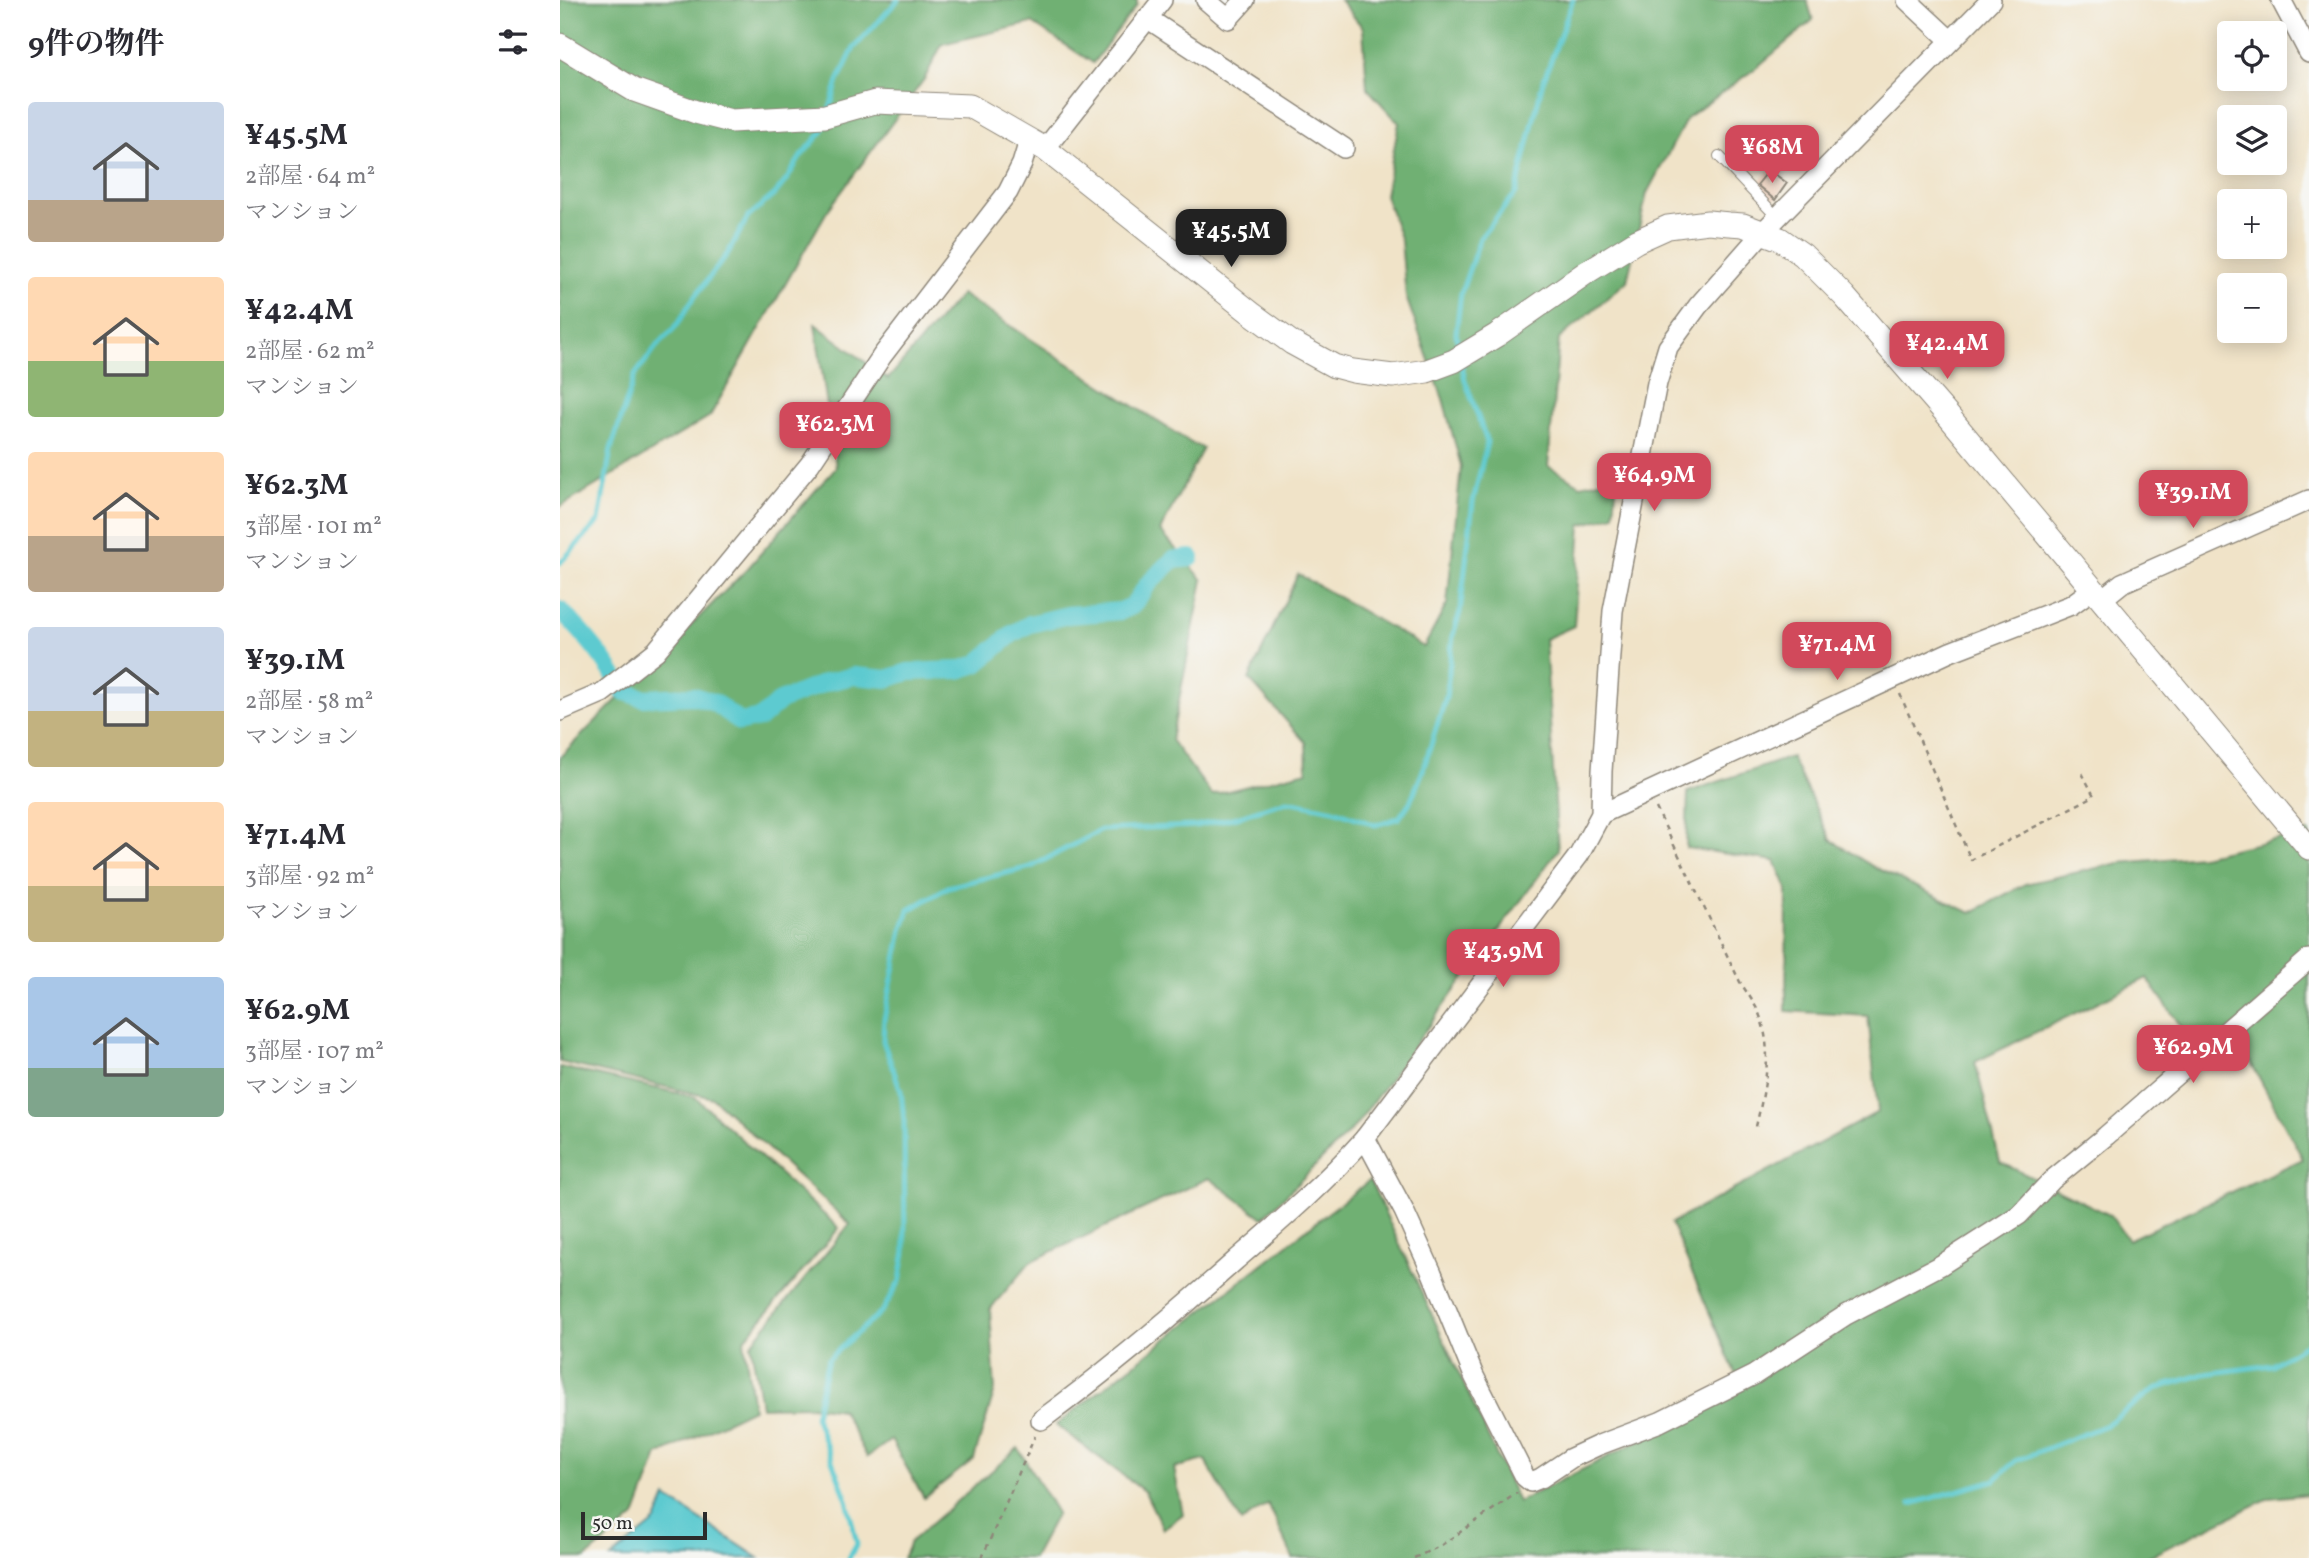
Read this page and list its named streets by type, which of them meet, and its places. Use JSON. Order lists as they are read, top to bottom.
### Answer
{
  "scale_bar": "50 m",
  "page": {
    "heading": "9件の物件",
    "map_buttons": ["+", "−"],
    "list": [
      {
        "name": "¥45.5M",
        "note": "2部屋 · 64 m² · マンション"
      },
      {
        "name": "¥42.4M",
        "note": "2部屋 · 62 m² · マンション"
      },
      {
        "name": "¥62.3M",
        "note": "3部屋 · 101 m² · マンション"
      },
      {
        "name": "¥39.1M",
        "note": "2部屋 · 58 m² · マンション"
      },
      {
        "name": "¥71.4M",
        "note": "3部屋 · 92 m² · マンション"
      },
      {
        "name": "¥62.9M",
        "note": "3部屋 · 107 m² · マンション"
      }
    ],
    "price": [
      "¥68M",
      "¥45.5M",
      "¥42.4M",
      "¥62.3M",
      "¥64.9M",
      "¥39.1M",
      "¥71.4M",
      "¥43.9M",
      "¥62.9M"
    ],
    "scale": "50 m"
  }
}
